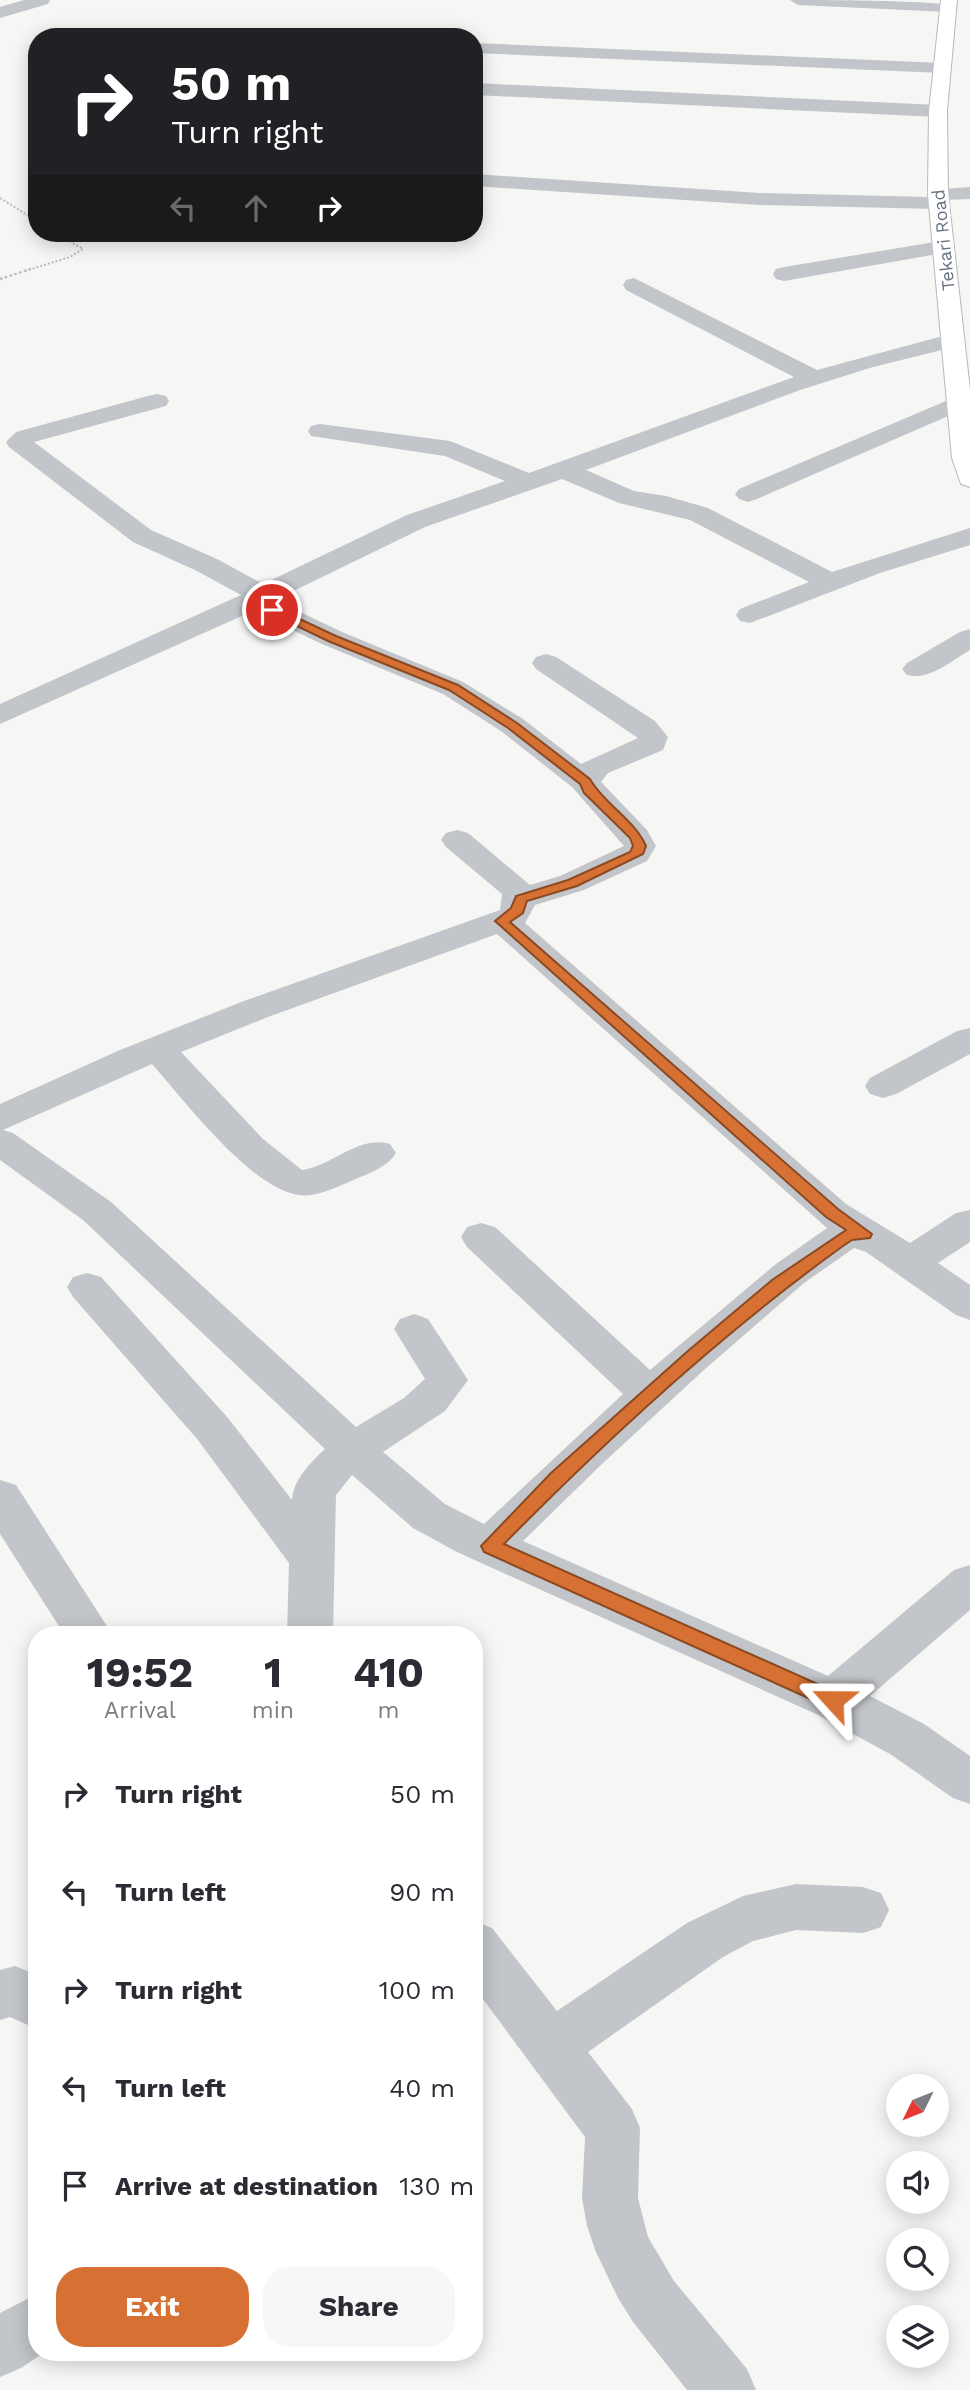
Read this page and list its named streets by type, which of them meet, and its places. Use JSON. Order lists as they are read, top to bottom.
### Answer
{
  "streets": {
    "highway": ["Tekari Road"]
  },
  "north": "bottom left",
  "page": {
    "turn": ["50 m", "Turn right"],
    "eta": [
      "19:52",
      "Arrival",
      "1",
      "min",
      "410",
      "m"
    ],
    "list": [
      {
        "name": "Turn right",
        "value": "50 m"
      },
      {
        "name": "Turn left",
        "value": "90 m"
      },
      {
        "name": "Turn right",
        "value": "100 m"
      },
      {
        "name": "Turn left",
        "value": "40 m"
      },
      {
        "name": "Arrive at destination",
        "value": "130 m"
      }
    ],
    "buttons": ["Exit", "Share"]
  }
}
